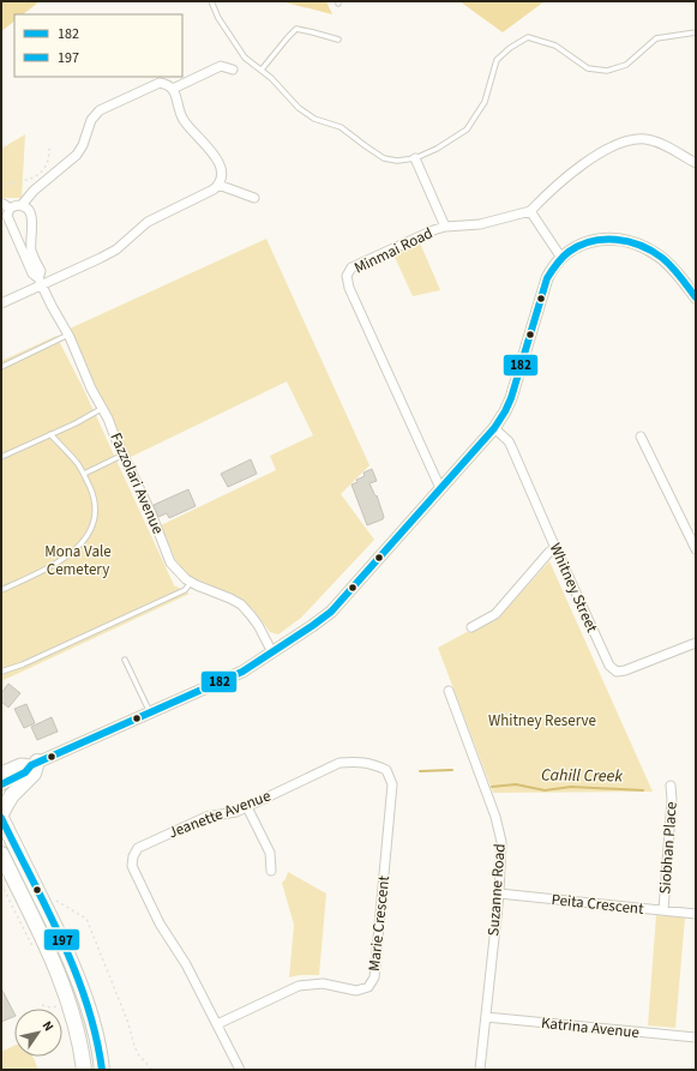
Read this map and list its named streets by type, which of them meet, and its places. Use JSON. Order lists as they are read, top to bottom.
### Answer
{
  "streets": {
    "street": [
      "Minmai Road",
      "Fazzolari Avenue",
      "Whitney Street",
      "Jeanette Avenue",
      "Siobhan Place",
      "Suzanne Road",
      "Peita Crescent",
      "Marie Crescent",
      "Katrina Avenue"
    ]
  },
  "crossings": [
    ["Jeanette Avenue", "Marie Crescent"],
    ["Siobhan Place", "Peita Crescent"],
    ["Suzanne Road", "Peita Crescent"],
    ["Suzanne Road", "Katrina Avenue"]
  ],
  "water": ["Cahill Creek"],
  "parks": ["Mona Vale Cemetery", "Whitney Reserve"],
  "lines": ["transit line 182", "transit line 197"],
  "legend": ["182", "197"],
  "north": "top right"
}
